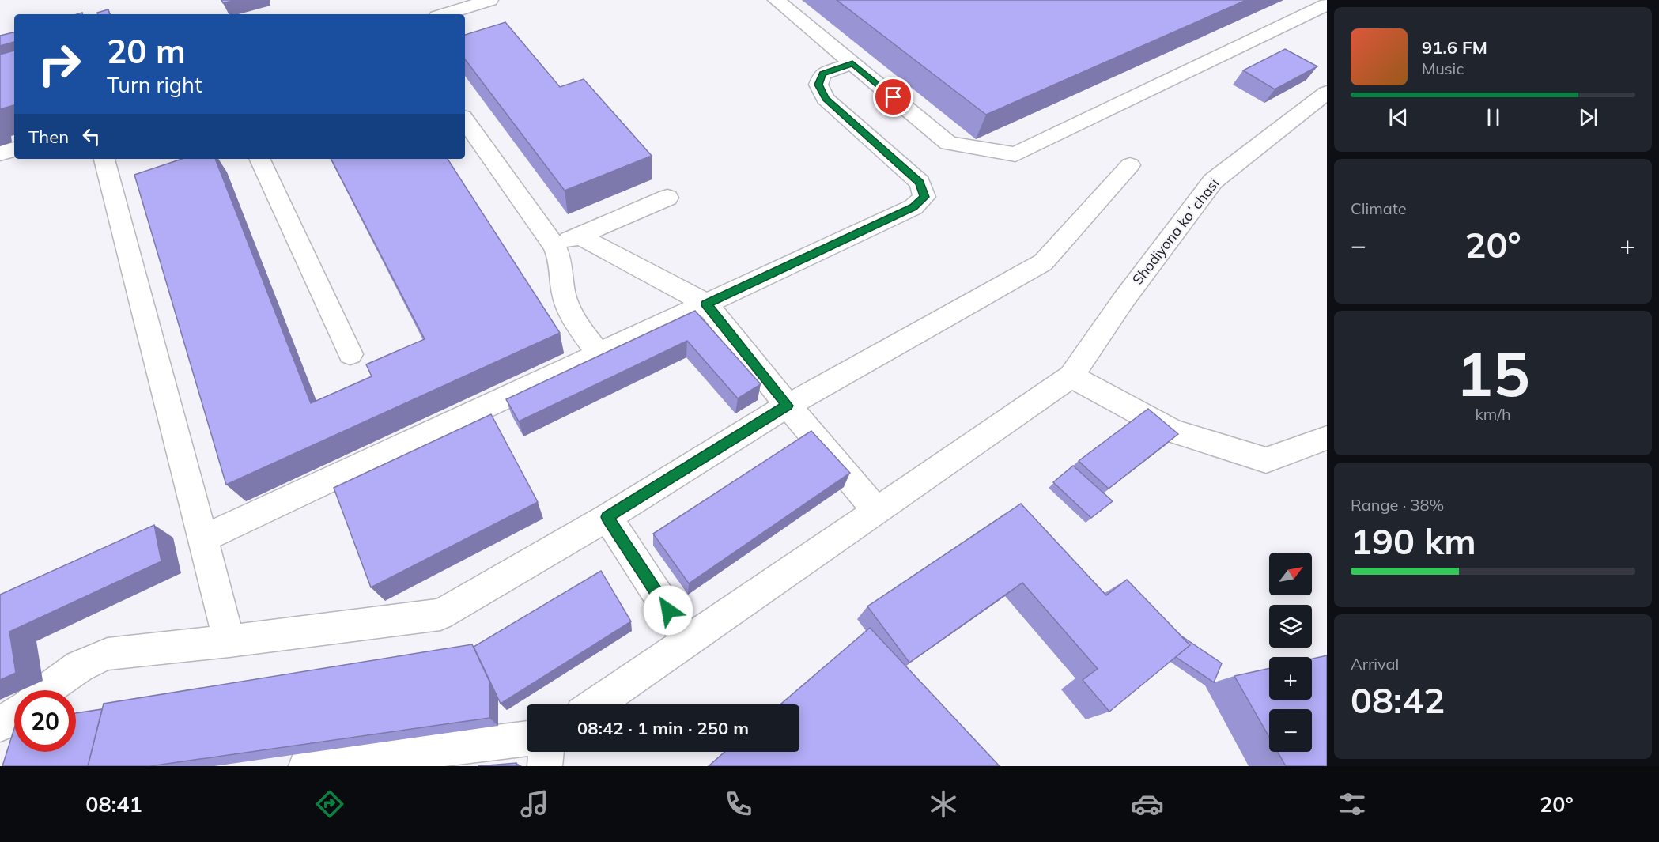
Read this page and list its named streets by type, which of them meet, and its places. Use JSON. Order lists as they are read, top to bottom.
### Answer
{
  "streets": {
    "street": ["Shodiyona koʻchasi"]
  },
  "north": "top right",
  "page": {
    "turn": ["20 m", "Turn right"],
    "song": ["91.6 FM", "Music"],
    "then": "Then",
    "tile": [
      "Climate",
      ["15", "km/h"],
      ["Range · 38%", "190 km"],
      ["Arrival", "08:42"]
    ],
    "heat": ["−", "20°", "+"],
    "map_buttons": ["+", "−"],
    "limit": "20",
    "trip": "08:42 · 1 min · 250 m",
    "tabs": ["08:41", "20°"]
  }
}
